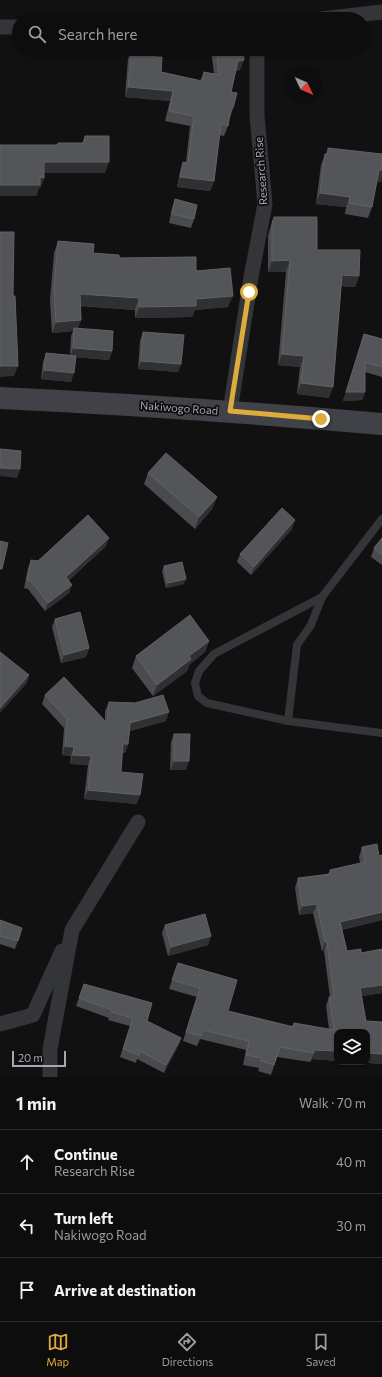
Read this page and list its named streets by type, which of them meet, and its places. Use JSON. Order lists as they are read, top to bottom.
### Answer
{
  "streets": {
    "street": ["Research Rise", "Nakiwogo Road"]
  },
  "crossings": [
    ["Research Rise", "Nakiwogo Road"]
  ],
  "scale_bar": "20 m",
  "north": "bottom right",
  "page": {
    "search": "Search here",
    "scale": "20 m",
    "heading": ["1 min", "Walk · 70 m"],
    "list": [
      ["Continue", "Research Rise", "40 m"],
      ["Turn left", "Nakiwogo Road", "30 m"],
      "Arrive at destination"
    ],
    "nav": ["Map", "Directions", "Saved"]
  }
}
